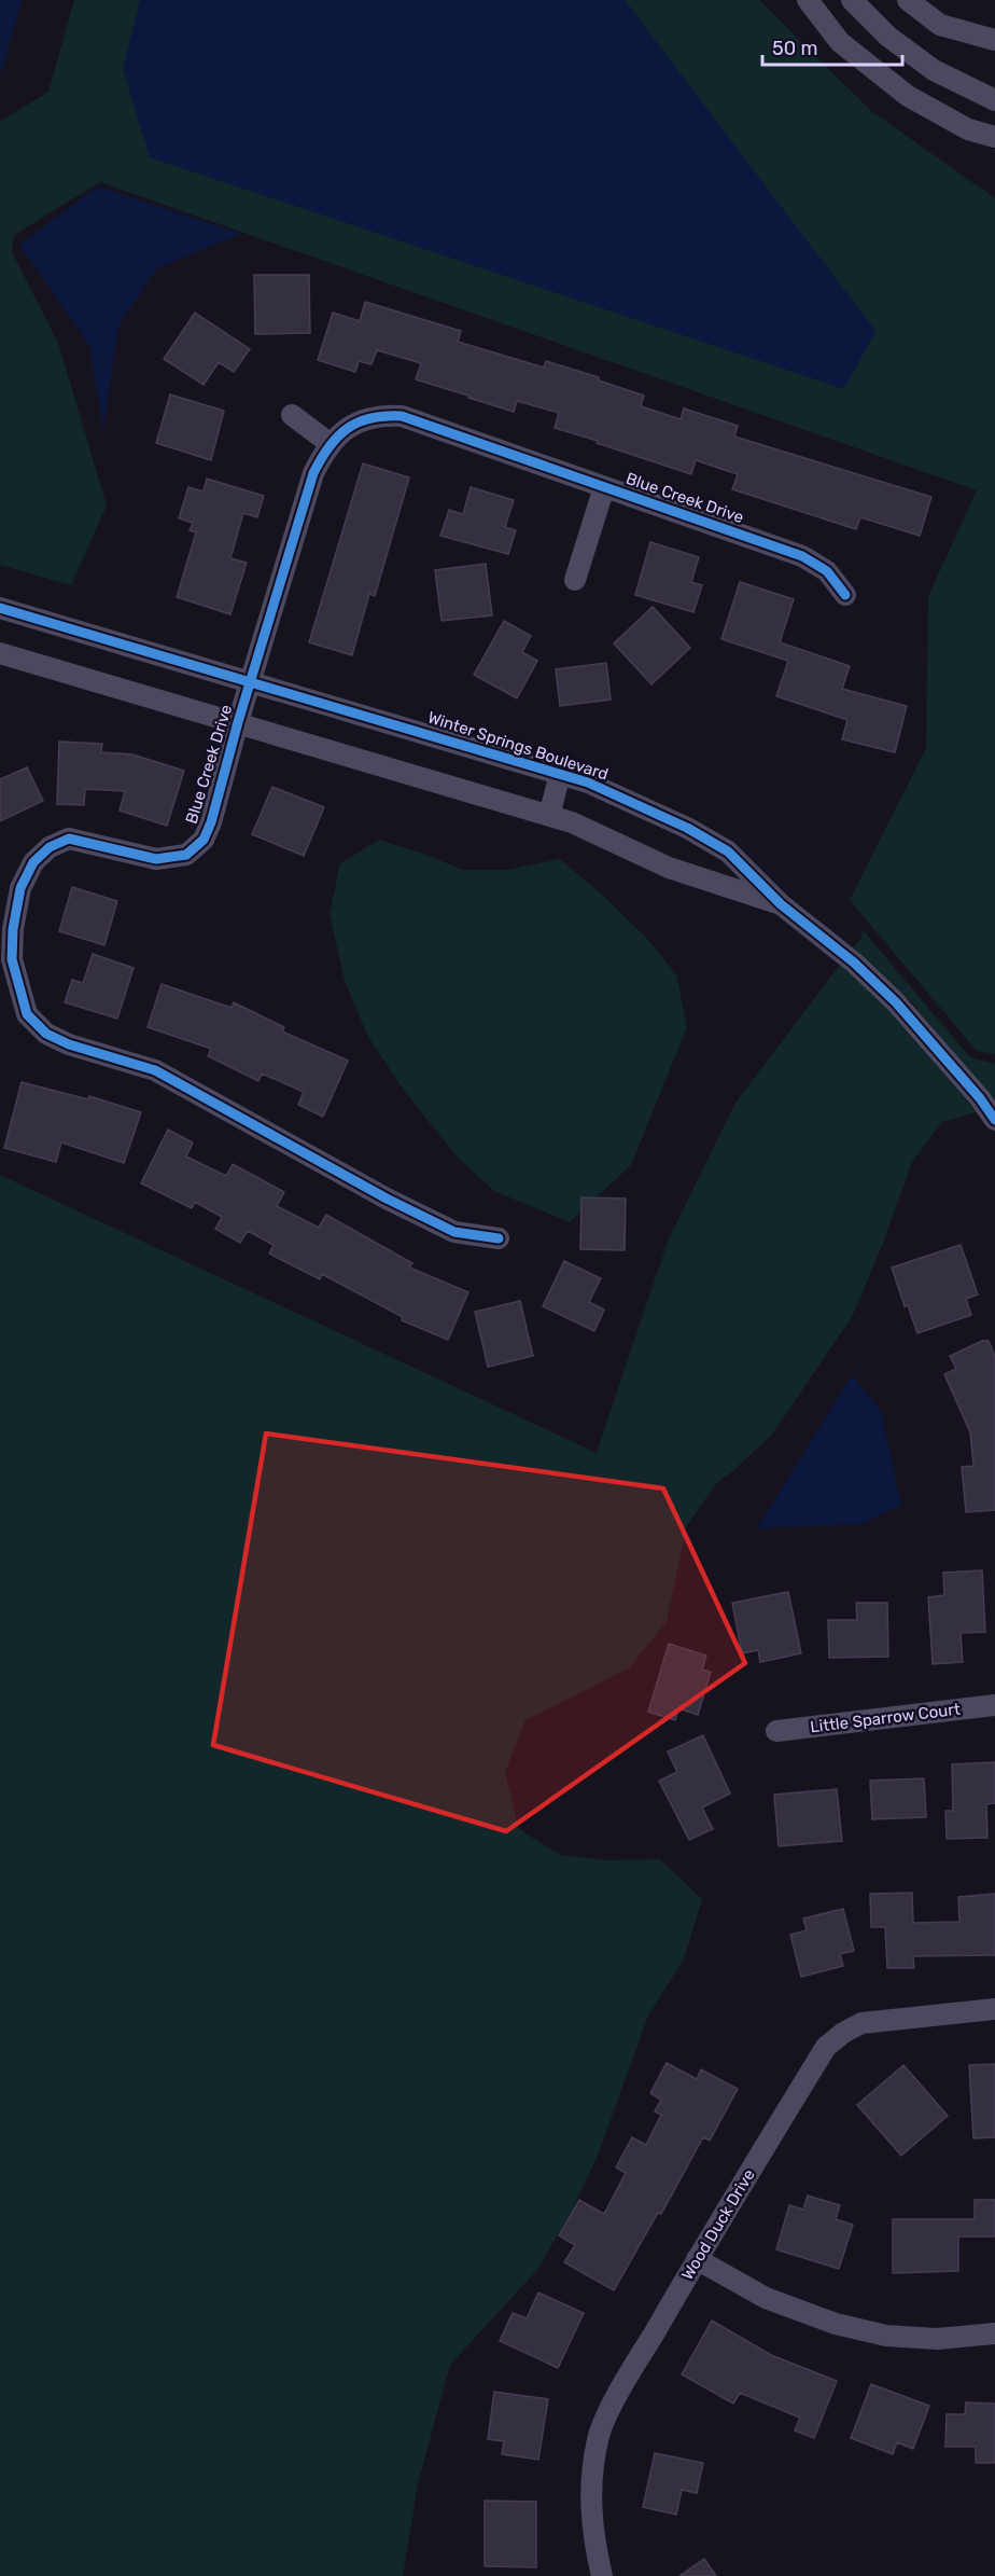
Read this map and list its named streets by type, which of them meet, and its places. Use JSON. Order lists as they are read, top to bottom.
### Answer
{
  "streets": {
    "street": [
      "Blue Creek Drive",
      "Winter Springs Boulevard",
      "Little Sparrow Court",
      "Wood Duck Drive"
    ]
  },
  "crossings": [
    ["Blue Creek Drive", "Winter Springs Boulevard"]
  ],
  "scale_bar": "50 m"
}
